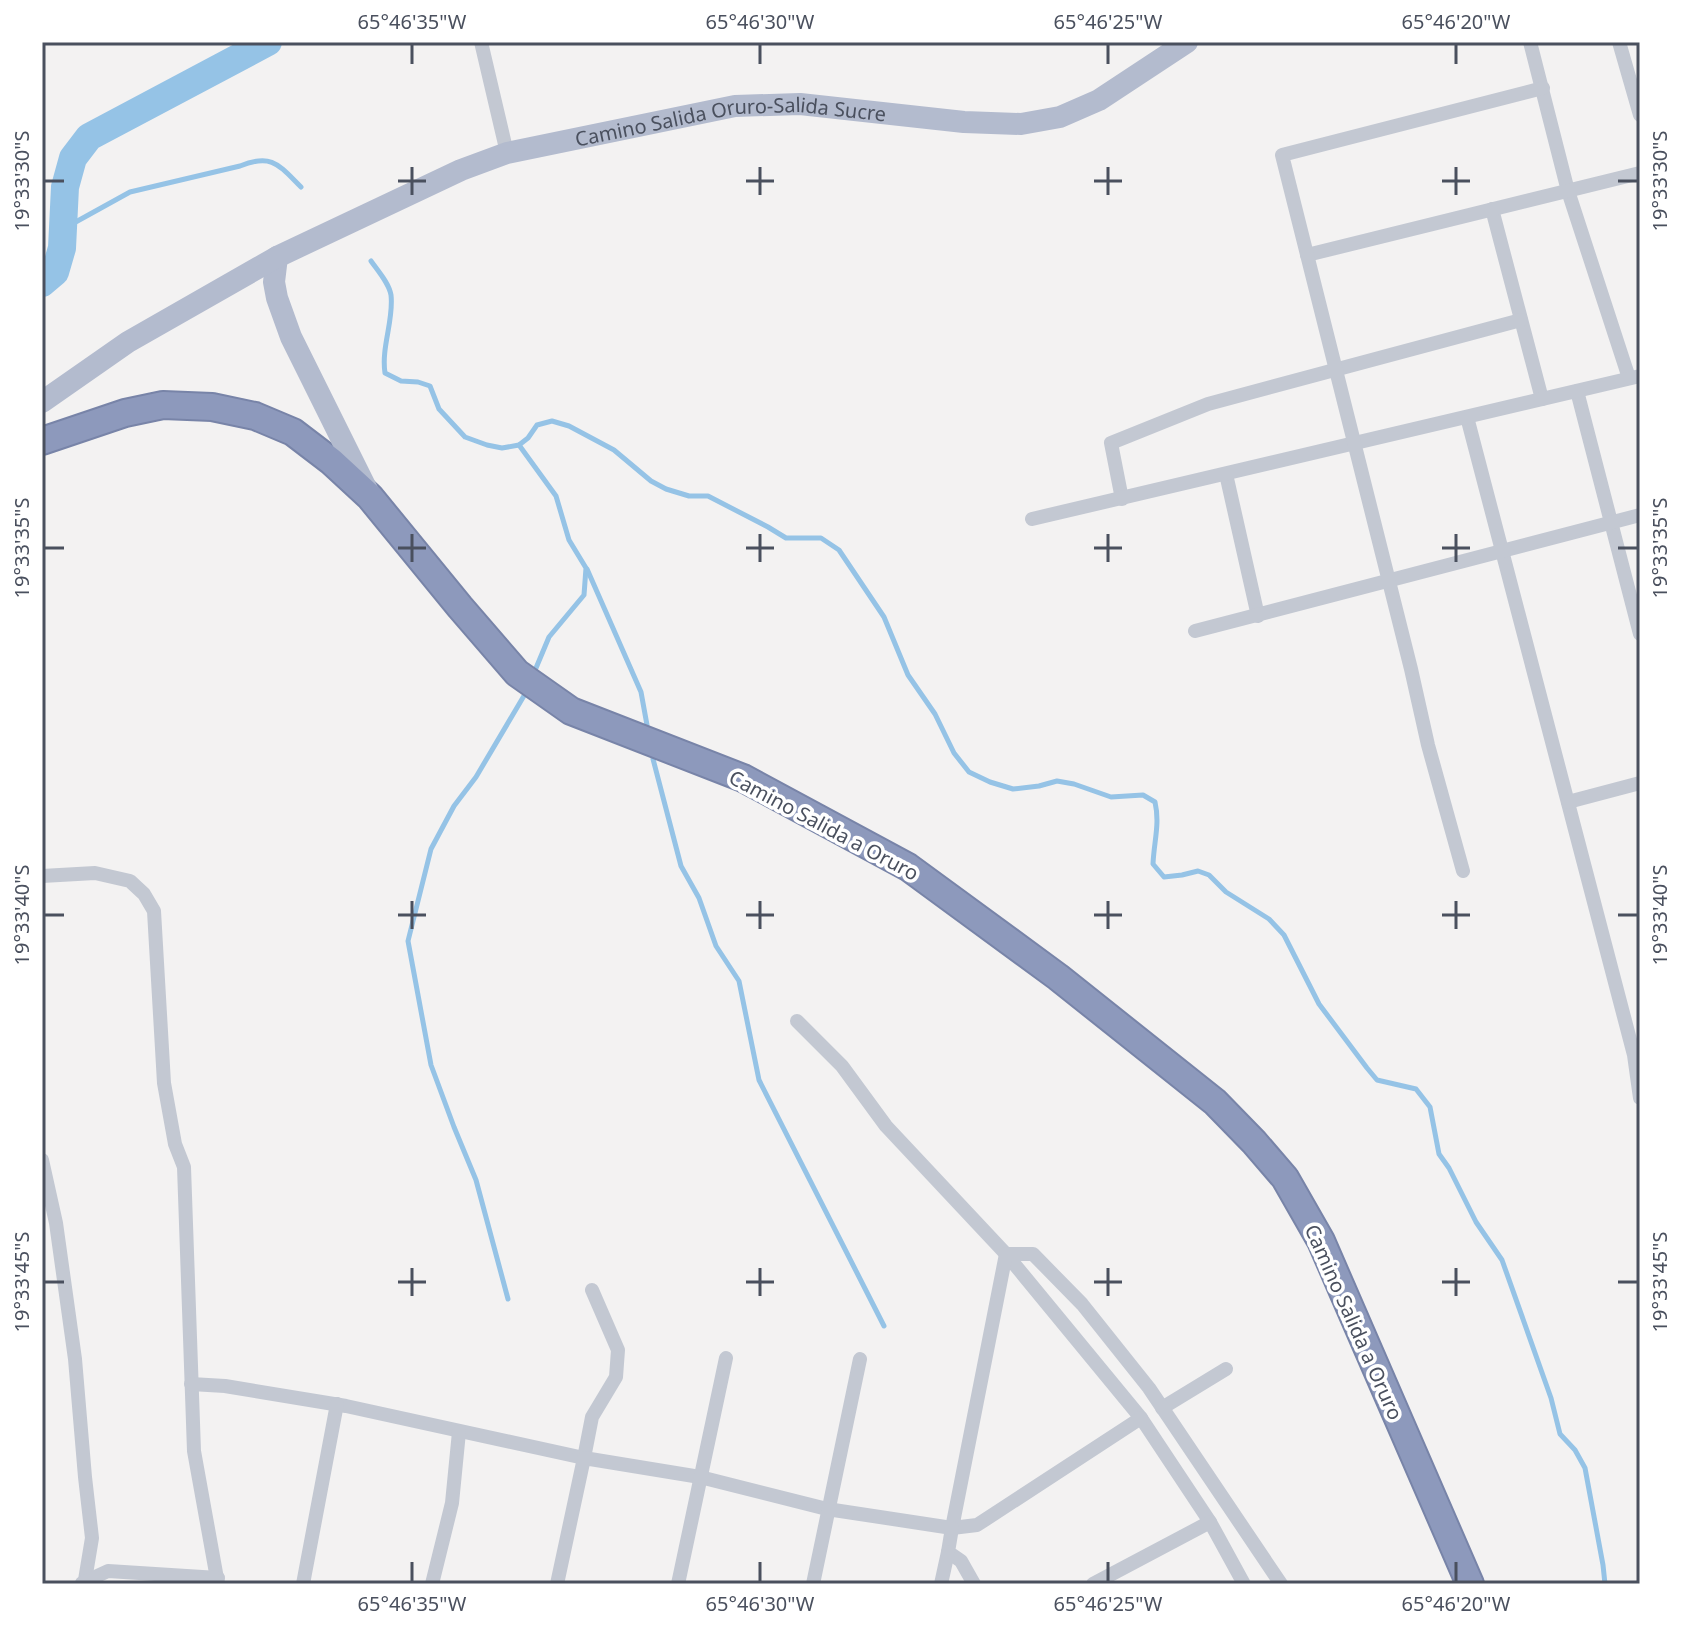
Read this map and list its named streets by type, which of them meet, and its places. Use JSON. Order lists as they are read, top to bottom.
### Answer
{
  "streets": {
    "highway": ["Camino Salida a Oruro"],
    "main road": ["Camino Salida Oruro-Salida Sucre"]
  },
  "coordinates": [
    "65°46'35\"W",
    "65°46'30\"W",
    "65°46'25\"W",
    "65°46'20\"W",
    "19°33'30\"S",
    "19°33'35\"S",
    "19°33'40\"S",
    "19°33'45\"S"
  ]
}
